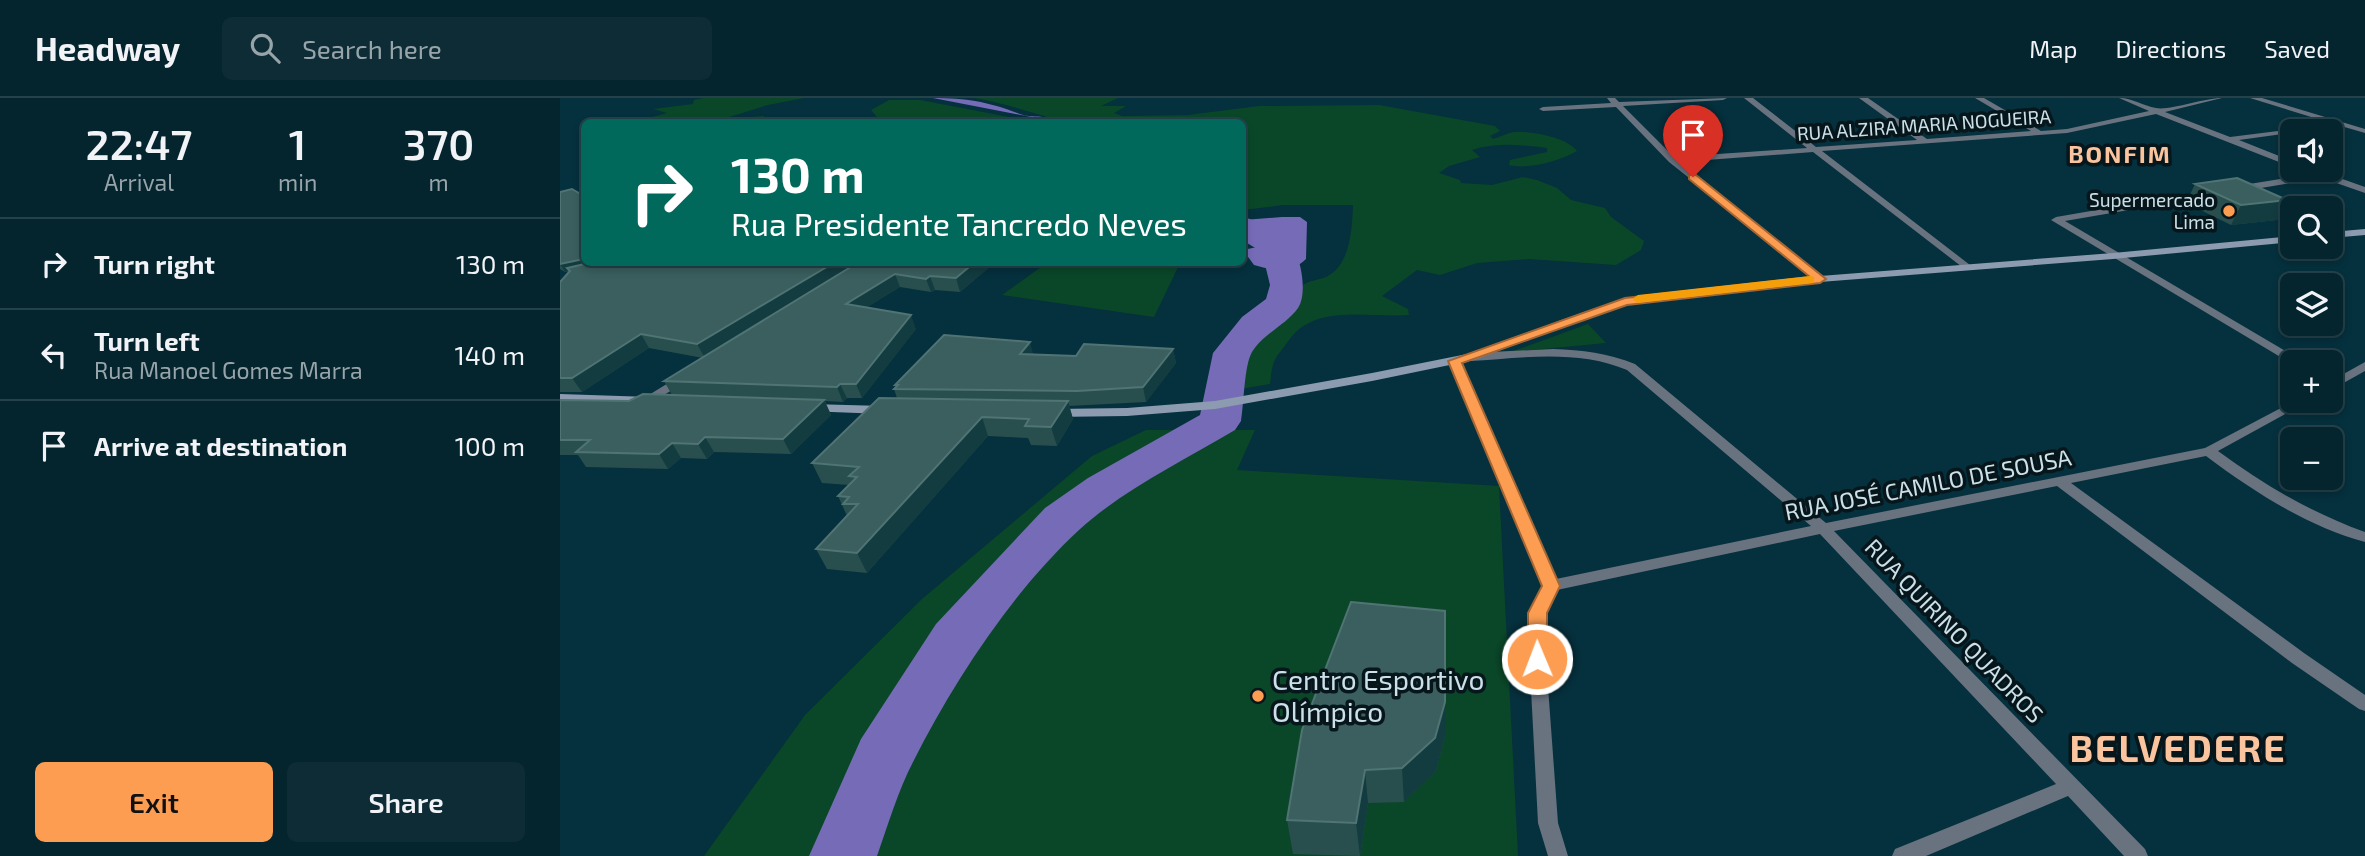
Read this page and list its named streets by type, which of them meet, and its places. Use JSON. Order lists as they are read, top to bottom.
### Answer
{
  "streets": {
    "street": ["RUA ALZIRA MARIA NOGUEIRA", "RUA JOSÉ CAMILO DE SOUSA", "RUA QUIRINO QUADROS"]
  },
  "crossings": [
    ["RUA JOSÉ CAMILO DE SOUSA", "RUA QUIRINO QUADROS"]
  ],
  "districts": ["BONFIM", "BELVEDERE"],
  "places": ["Supermercado Lima", "Centro Esportivo Olímpico"],
  "page": {
    "header": "Headway",
    "search": "Search here",
    "nav": ["Map", "Directions", "Saved"],
    "eta": [
      "22:47",
      "Arrival",
      "1",
      "min",
      "370",
      "m"
    ],
    "map_buttons": ["+", "−"],
    "turn": ["130 m", "Rua Presidente Tancredo Neves"],
    "list": [
      {
        "name": "Turn right",
        "value": "130 m"
      },
      {
        "name": "Turn left",
        "note": "Rua Manoel Gomes Marra",
        "value": "140 m"
      },
      {
        "name": "Arrive at destination",
        "value": "100 m"
      }
    ],
    "buttons": ["Exit", "Share"]
  }
}
